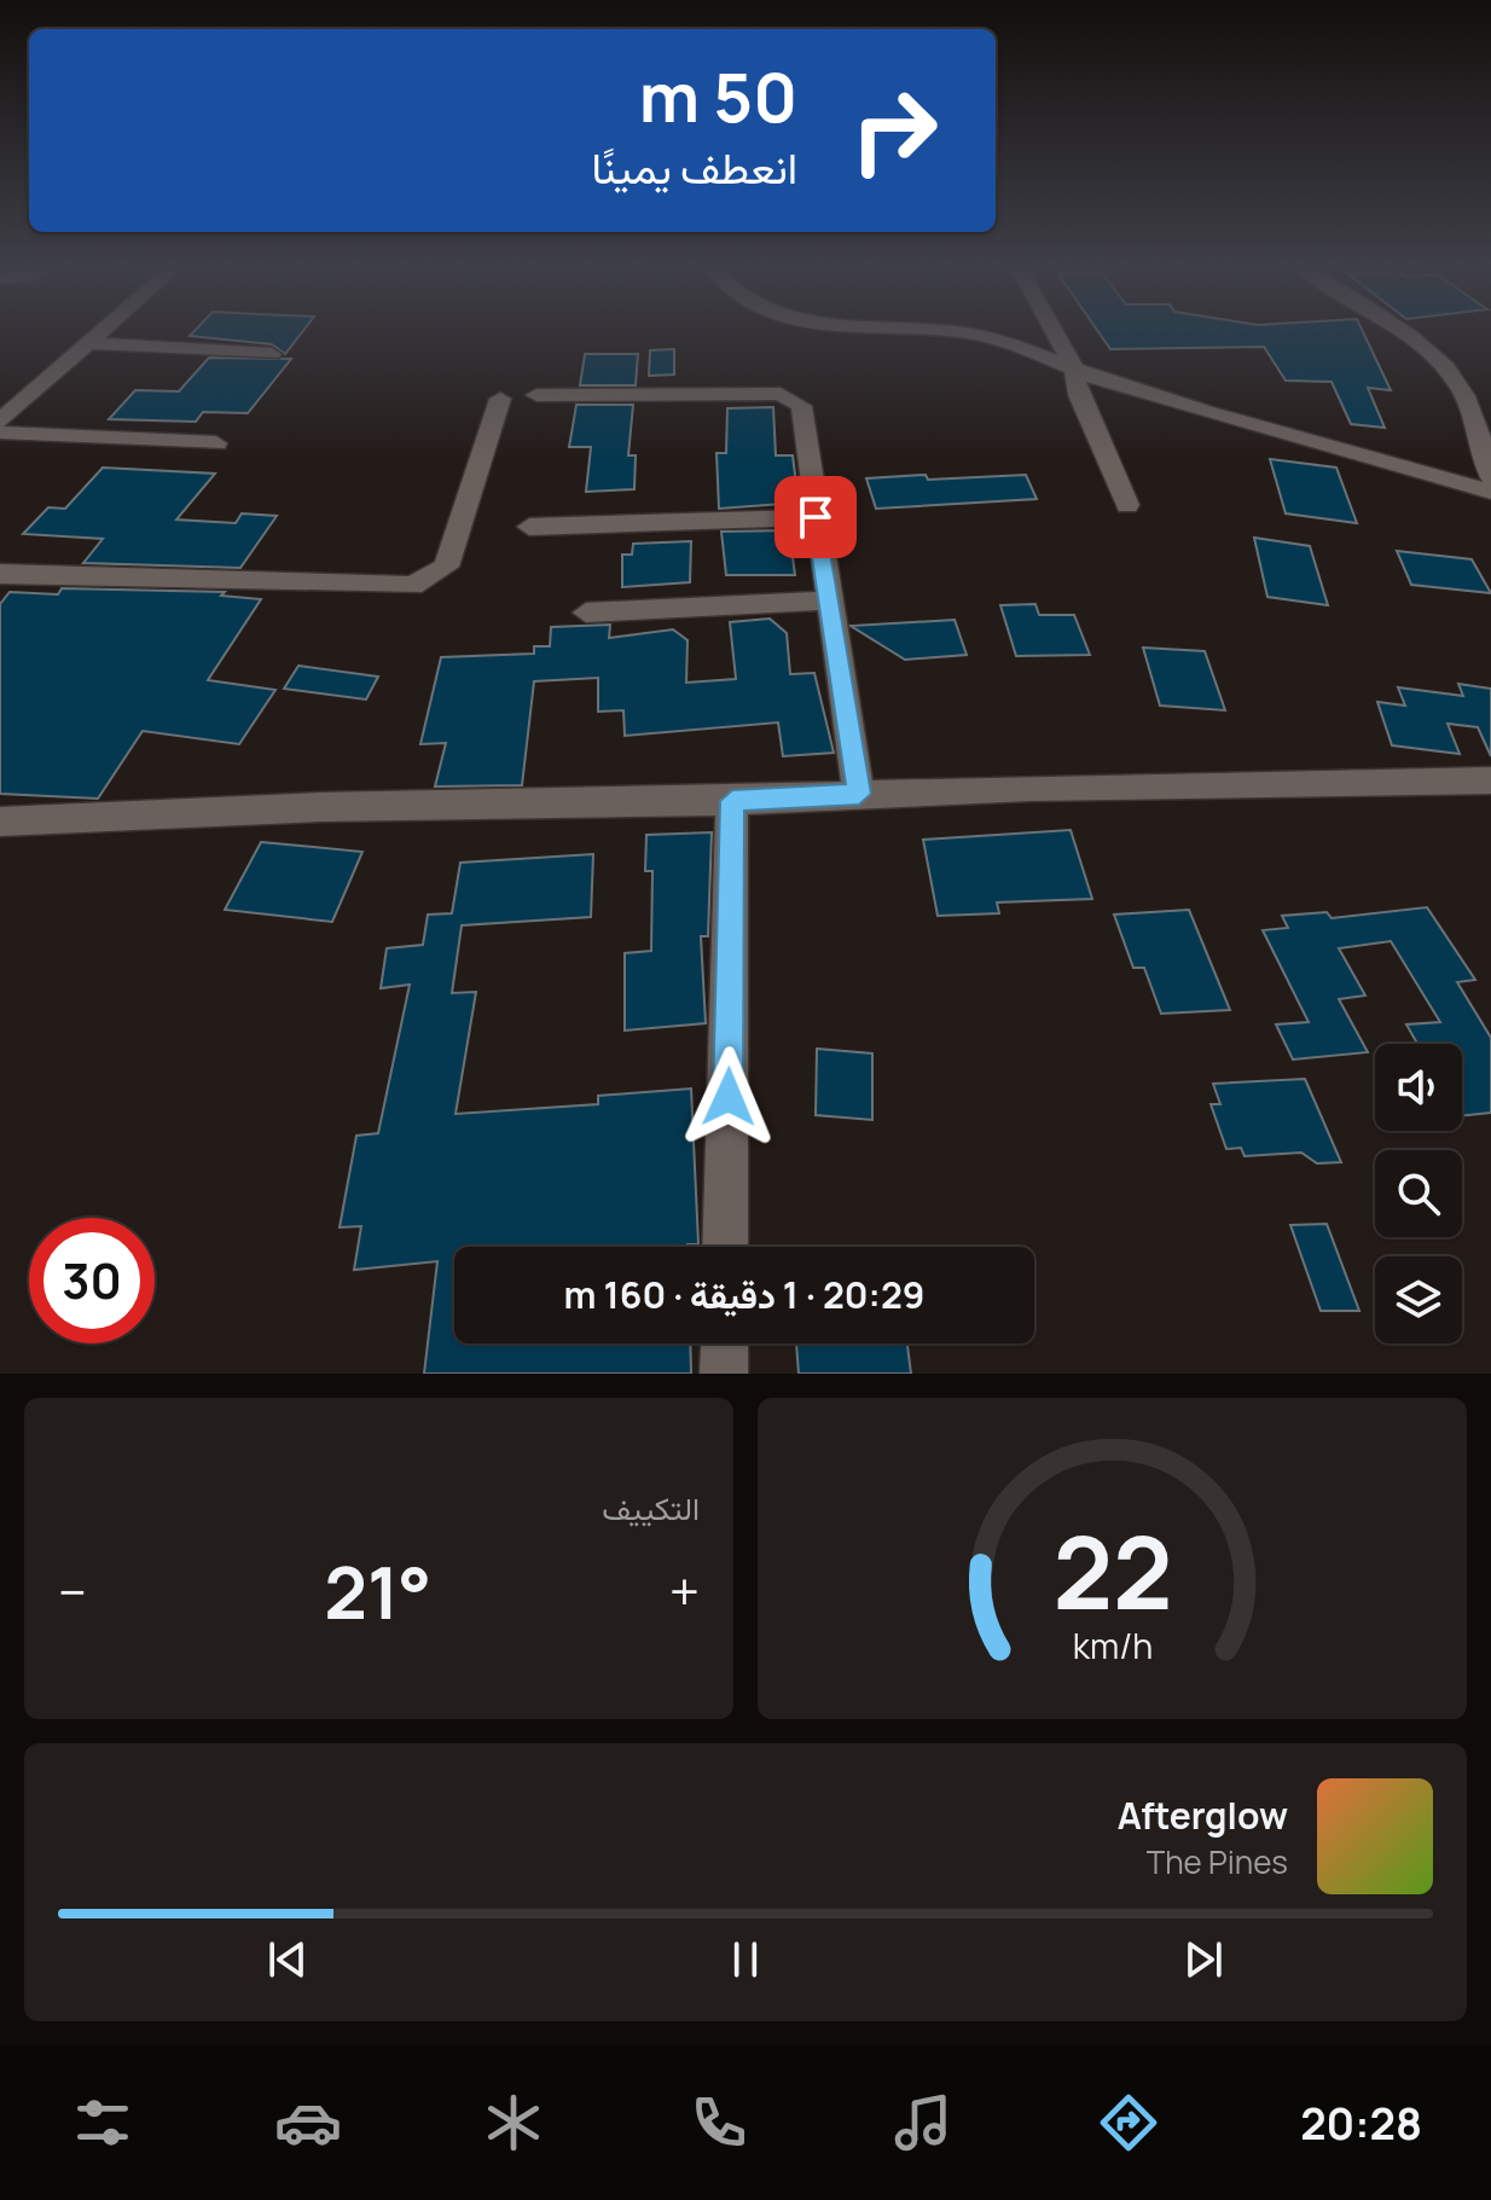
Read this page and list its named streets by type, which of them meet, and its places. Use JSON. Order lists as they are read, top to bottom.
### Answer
{
  "page": {
    "turn": ["50 m", "انعطف يمينًا"],
    "limit": "30",
    "trip": "20:29 · 1 دقيقة · 160 m",
    "tile": "التكييف",
    "heat": ["−", "21°", "+"],
    "song": ["Afterglow", "The Pines"],
    "tabs": "20:28",
    "gauge": ["22", "km/h"]
  }
}
